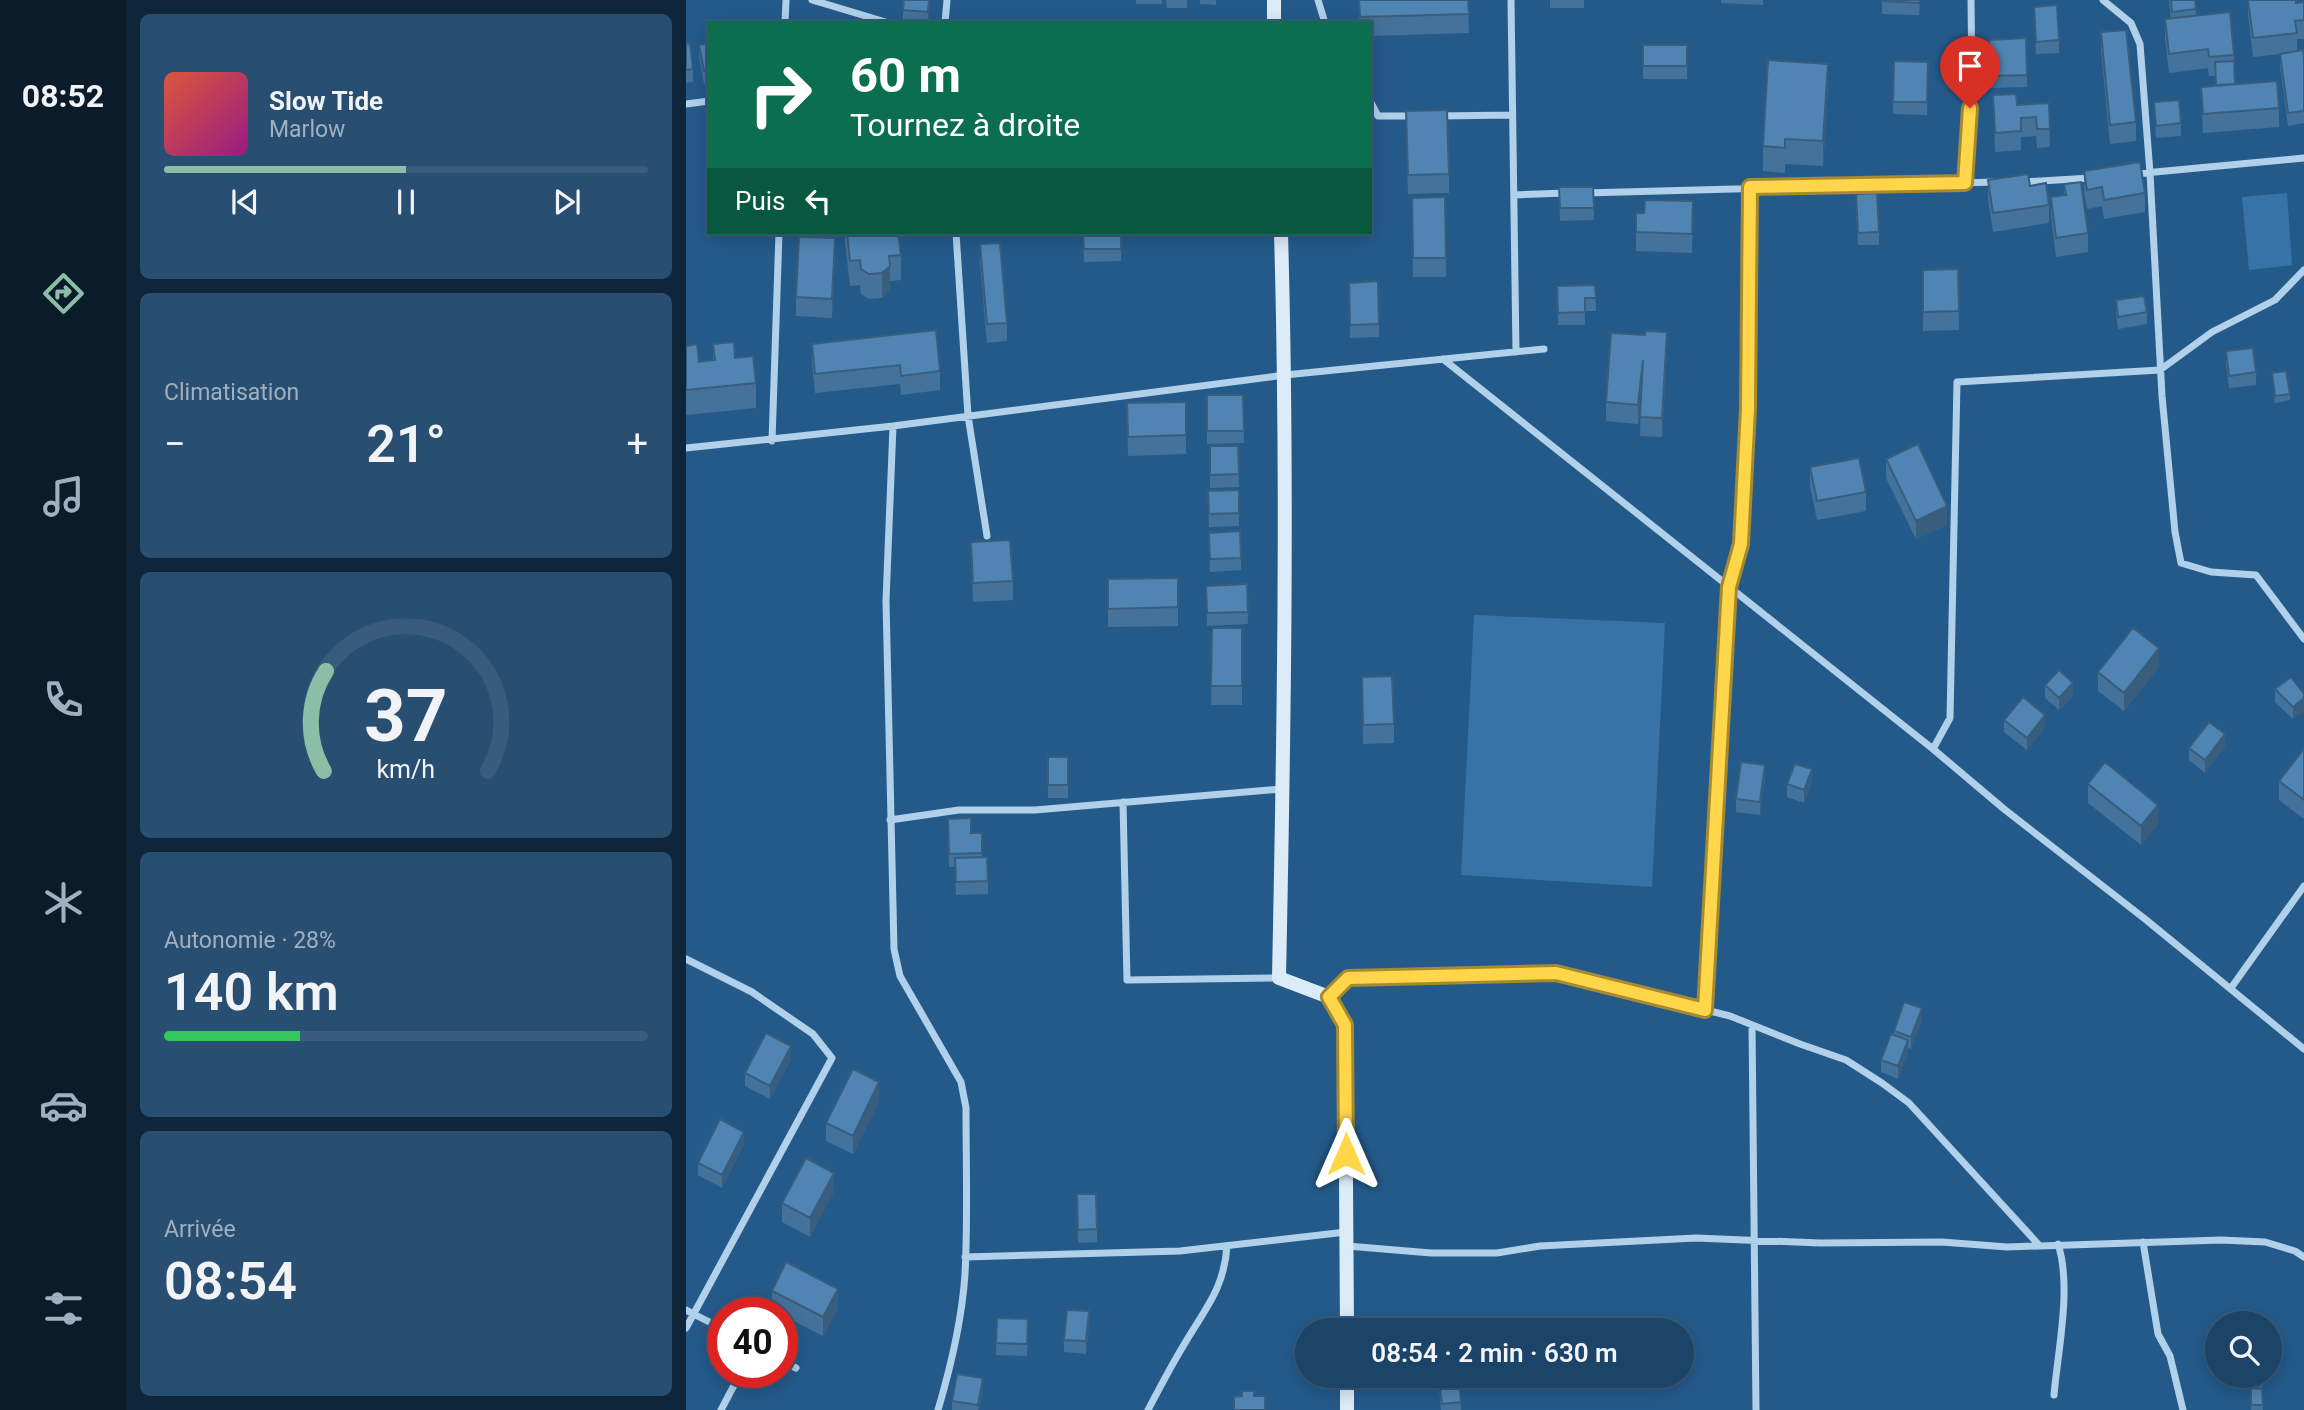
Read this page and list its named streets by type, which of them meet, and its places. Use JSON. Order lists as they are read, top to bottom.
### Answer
{
  "page": {
    "tabs": "08:52",
    "turn": ["60 m", "Tournez à droite"],
    "song": ["Slow Tide", "Marlow"],
    "then": "Puis",
    "tile": [
      "Climatisation",
      ["Autonomie · 28%", "140 km"],
      ["Arrivée", "08:54"]
    ],
    "heat": ["−", "21°", "+"],
    "limit": "40",
    "trip": "08:54 · 2 min · 630 m",
    "gauge": ["37", "km/h"]
  }
}
